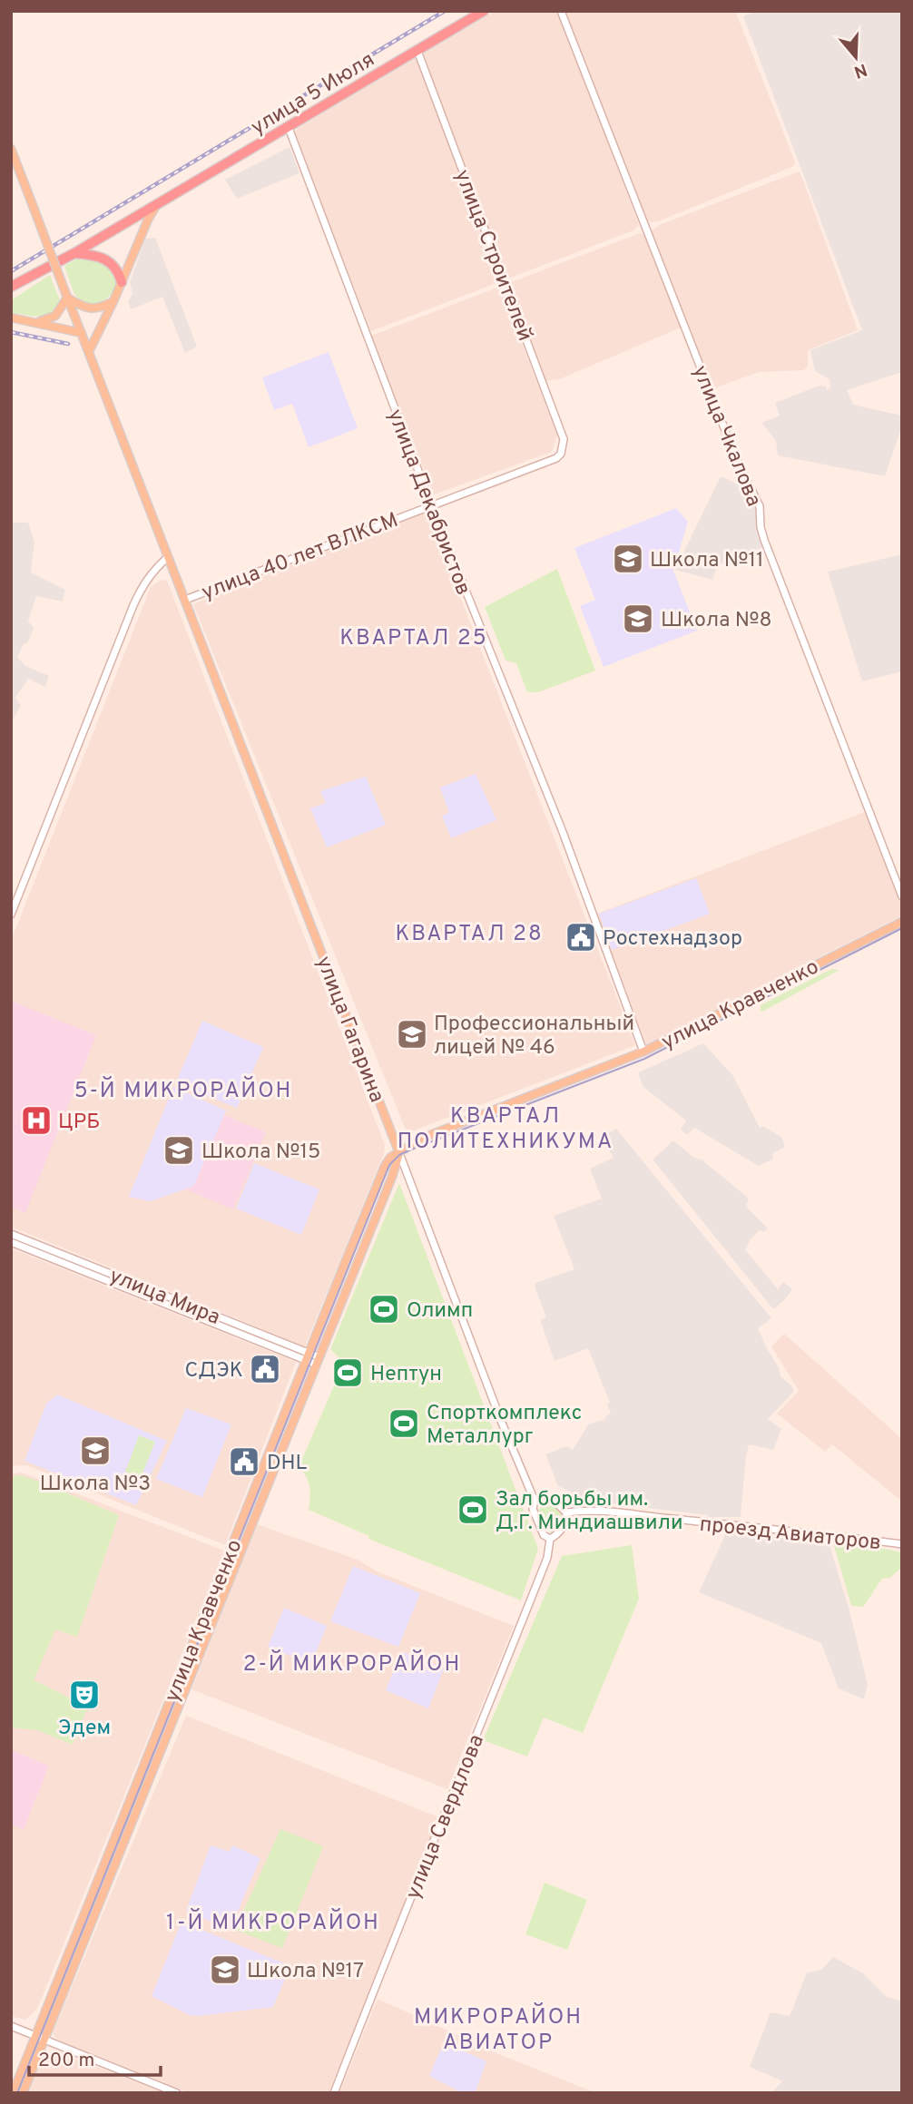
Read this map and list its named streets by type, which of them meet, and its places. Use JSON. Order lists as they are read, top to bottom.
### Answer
{
  "streets": {
    "highway": ["улица 5 Июля"],
    "main road": [
      "улица Строителей",
      "улица Чкалова",
      "улица Декабристов",
      "улица 40 лет ВЛКСМ",
      "улица Кравченко",
      "улица Гагарина",
      "улица Мира",
      "проезд Авиаторов",
      "улица Свердлова"
    ]
  },
  "crossings": [
    ["улица 5 Июля", "улица Строителей"],
    ["улица 5 Июля", "улица Декабристов"],
    ["улица Строителей", "улица 40 лет ВЛКСМ"],
    ["улица Декабристов", "улица 40 лет ВЛКСМ"],
    ["улица Декабристов", "улица Кравченко"],
    ["улица 40 лет ВЛКСМ", "улица Гагарина"],
    ["улица Кравченко", "улица Гагарина"],
    ["улица Кравченко", "улица Мира"],
    ["улица Гагарина", "проезд Авиаторов"],
    ["улица Гагарина", "улица Свердлова"],
    ["проезд Авиаторов", "улица Свердлова"]
  ],
  "districts": [
    "КВАРТАЛ 25",
    "КВАРТАЛ 28",
    "5-Й МИКРОРАЙОН",
    "КВАРТАЛ ПОЛИТЕХНИКУМА",
    "2-Й МИКРОРАЙОН",
    "1-Й МИКРОРАЙОН",
    "МИКРОРАЙОН АВИАТОР"
  ],
  "places": {
    "school or university": [
      "Школа №11",
      "Школа №8",
      "Профессиональный лицей № 46",
      "Школа №15",
      "Школа №3",
      "Школа №17"
    ],
    "public building": ["Ростехнадзор", "СДЭК", "DHL"],
    "hospital": ["ЦРБ"],
    "sports": [
      "Олимп",
      "Нептун",
      "Спорткомплекс Металлург",
      "Зал борьбы им. Д.Г. Миндиашвили"
    ],
    "theatre": ["Эдем"]
  },
  "scale_bar": "200 m",
  "north": "bottom"
}
